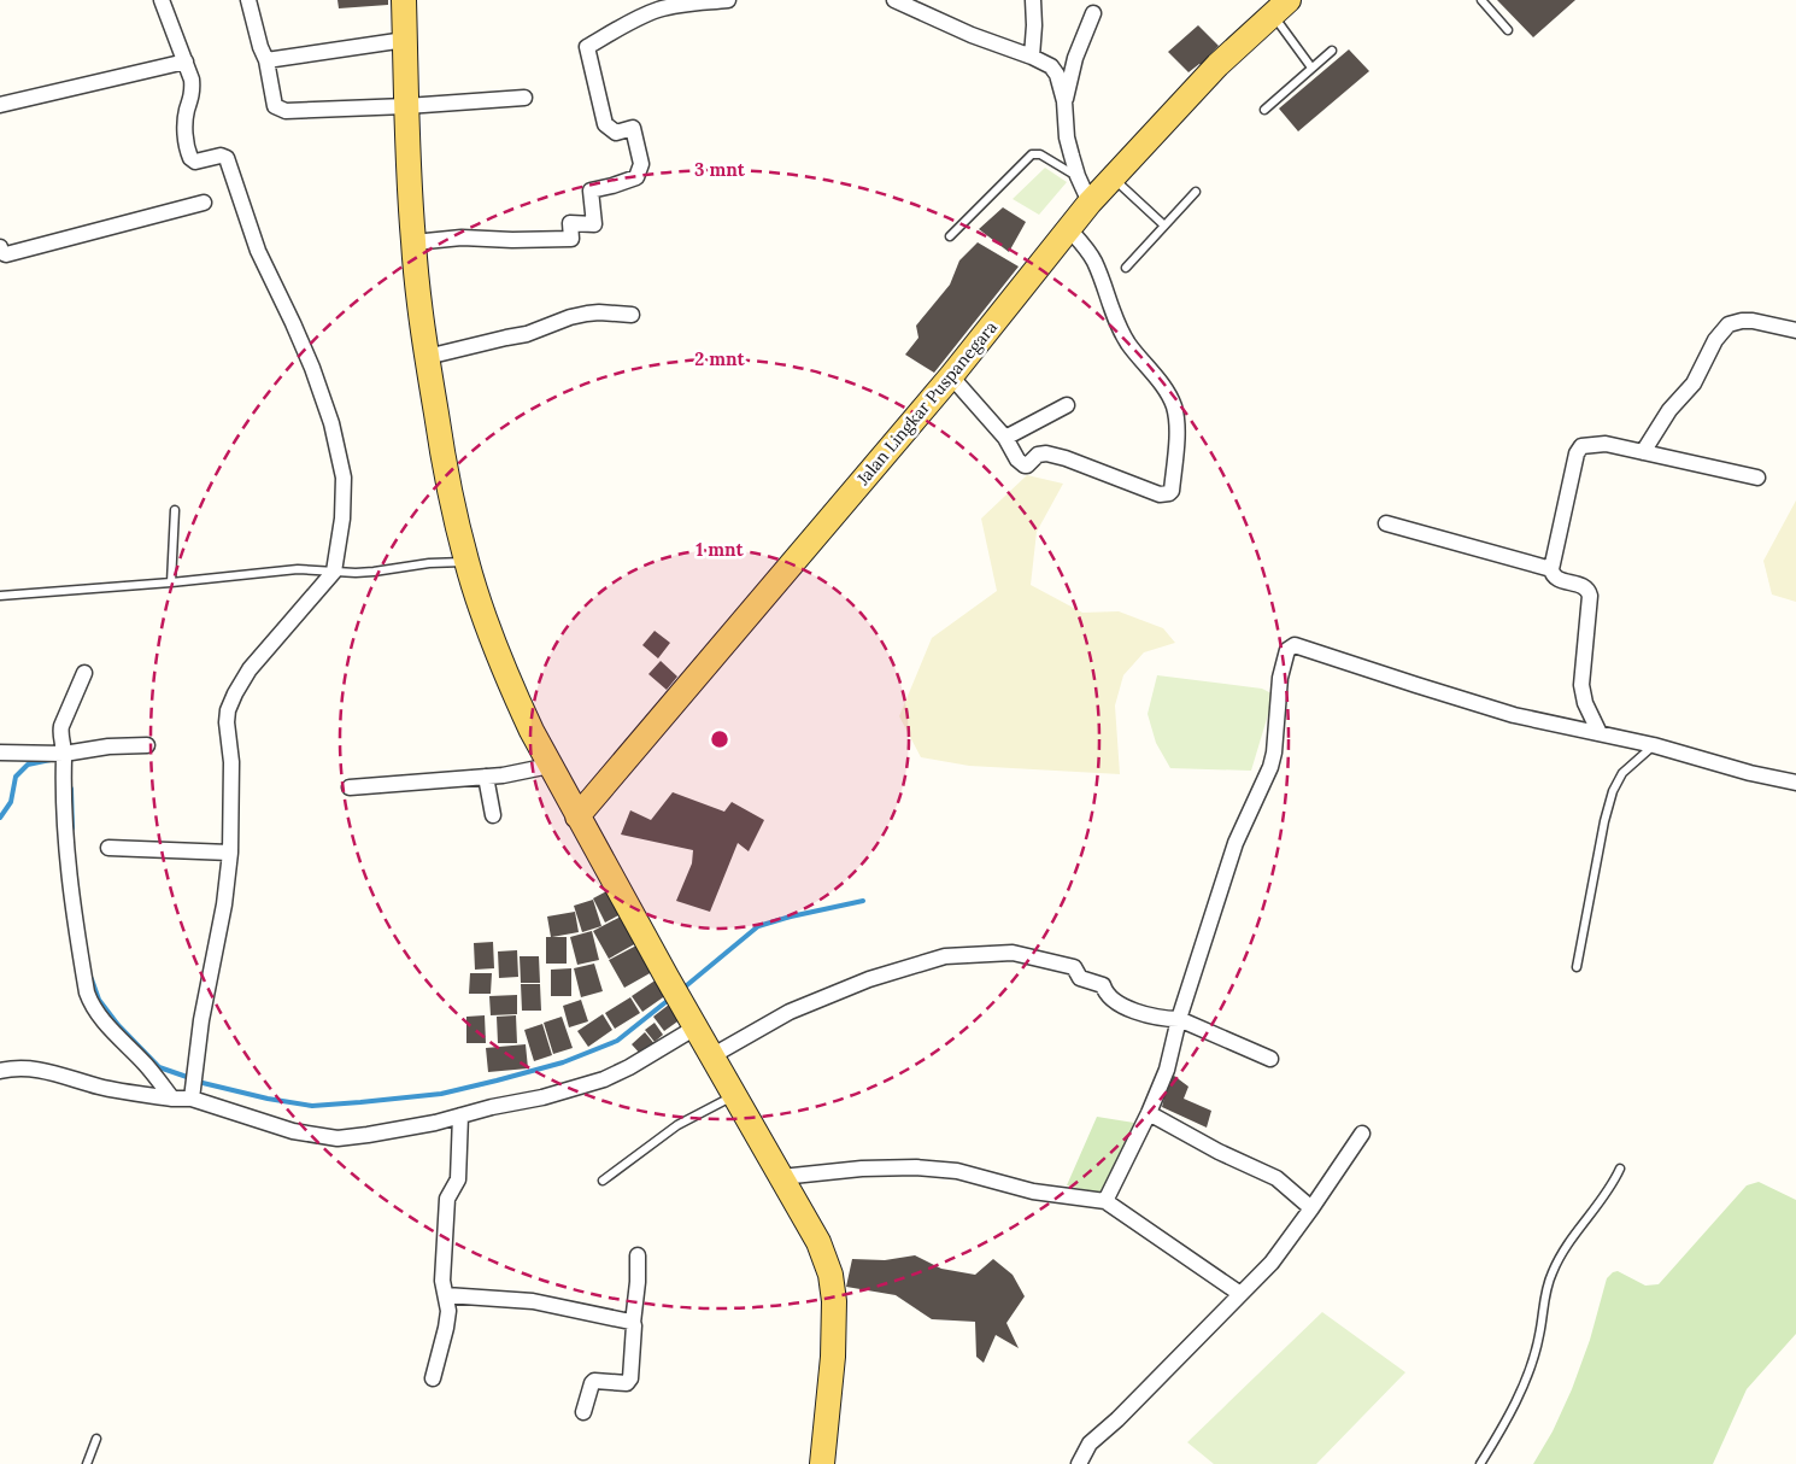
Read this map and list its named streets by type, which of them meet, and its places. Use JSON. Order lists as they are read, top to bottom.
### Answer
{
  "streets": {
    "main road": ["Jalan Lingkar Puspanegara"]
  },
  "rings": ["3 mnt", "2 mnt", "1 mnt"]
}
